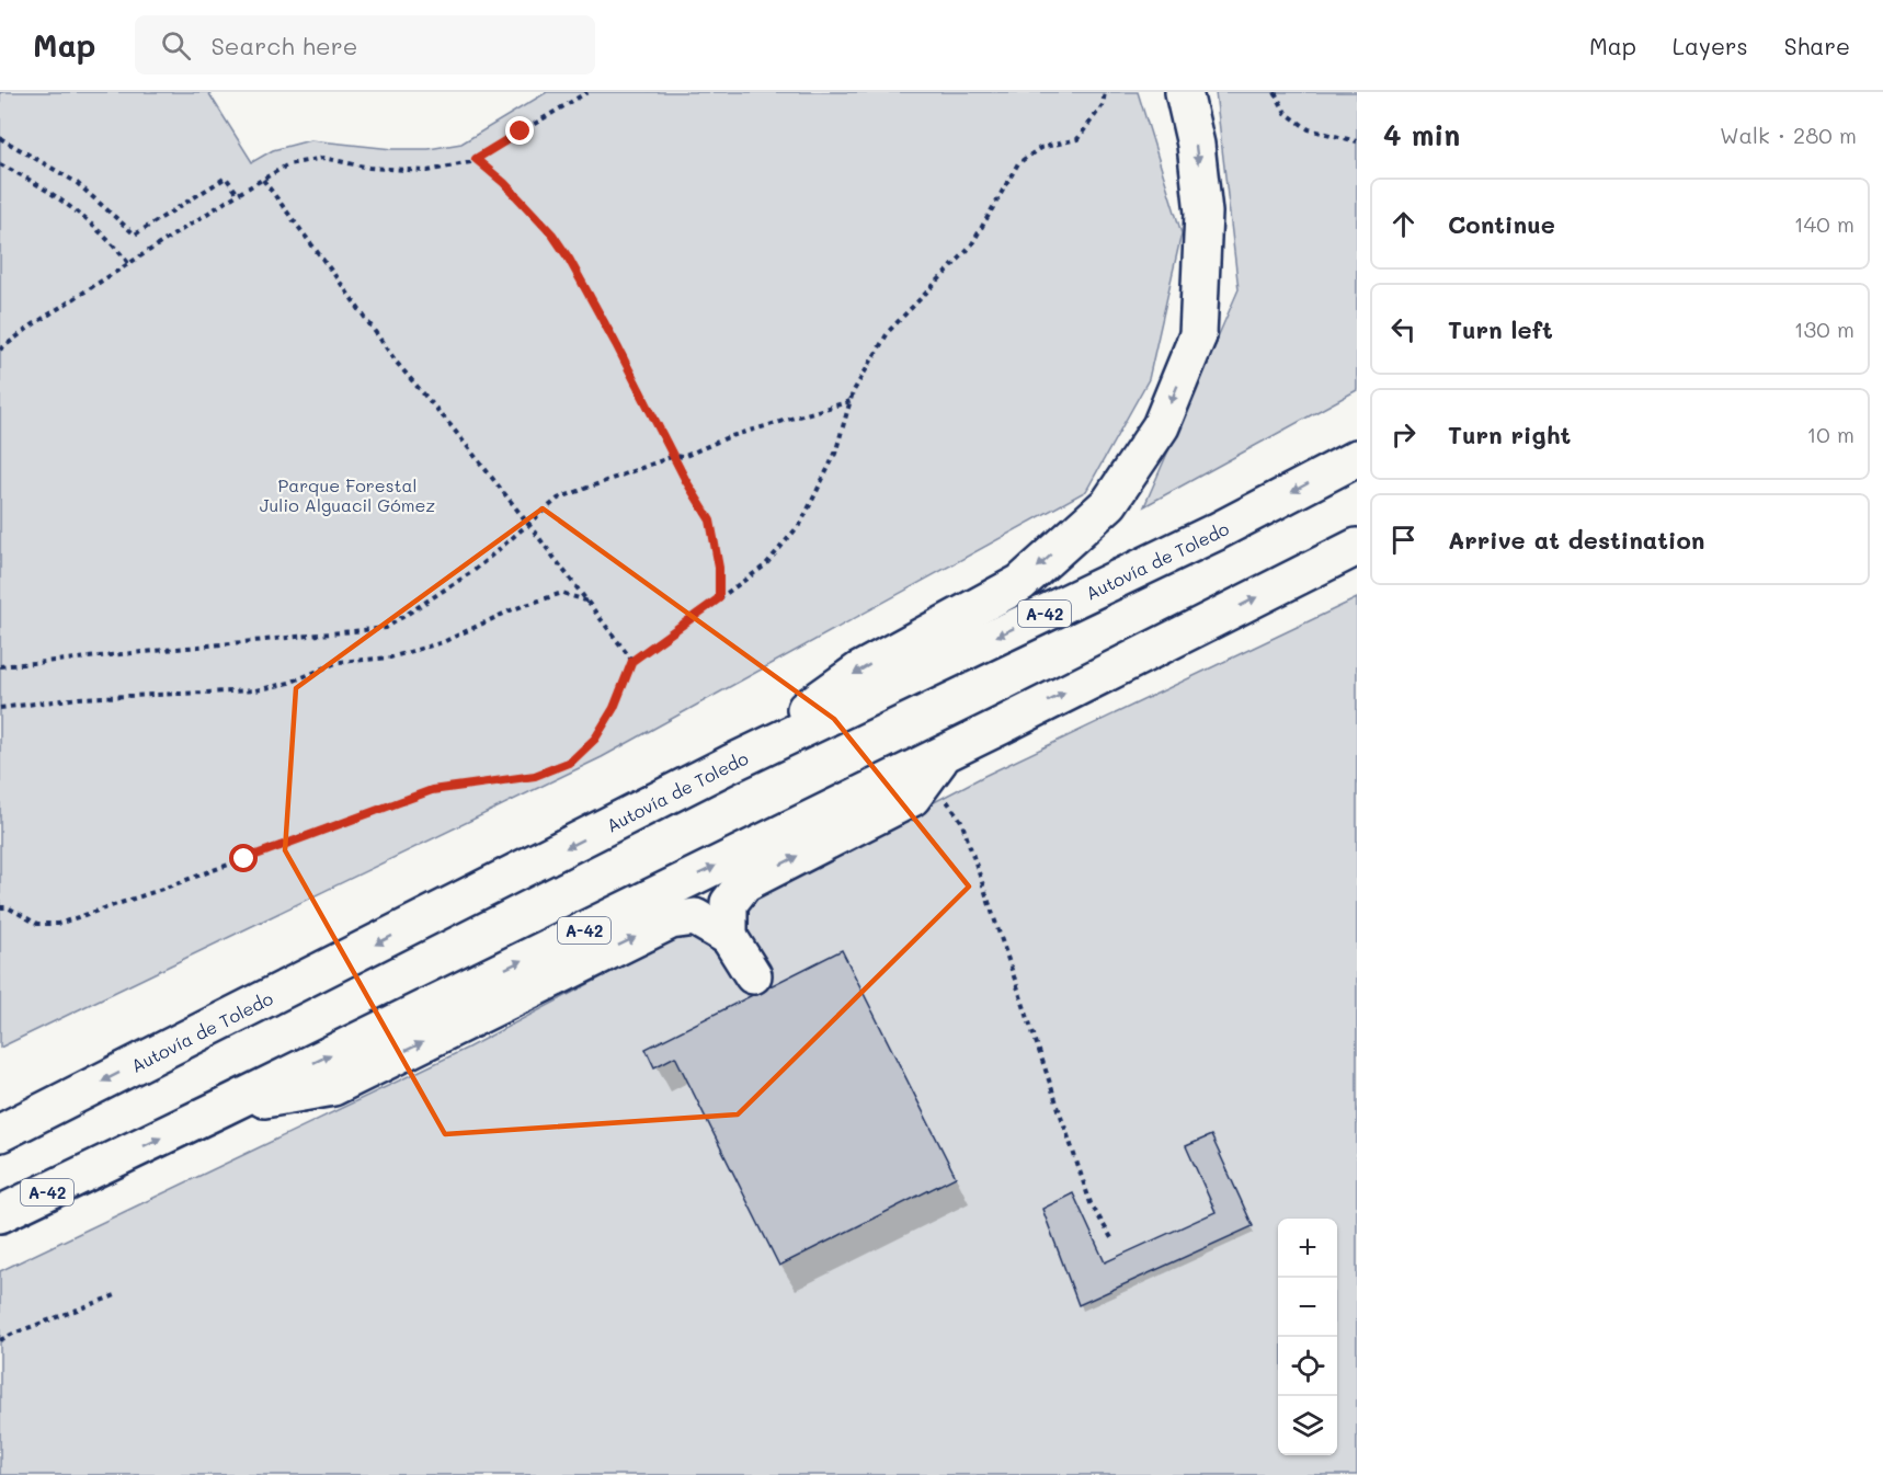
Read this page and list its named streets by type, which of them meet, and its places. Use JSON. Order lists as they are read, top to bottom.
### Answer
{
  "streets": {
    "main road": ["Autovía de Toledo", "A-42"]
  },
  "parks": ["Parque Forestal Julio Alguacil Gómez"],
  "page": {
    "header": "Map",
    "search": "Search here",
    "nav": ["Map", "Layers", "Share"],
    "heading": ["4 min", "Walk · 280 m"],
    "list": [
      ["Continue", "140 m"],
      ["Turn left", "130 m"],
      ["Turn right", "10 m"],
      "Arrive at destination"
    ],
    "map_buttons": ["+", "−"]
  }
}
